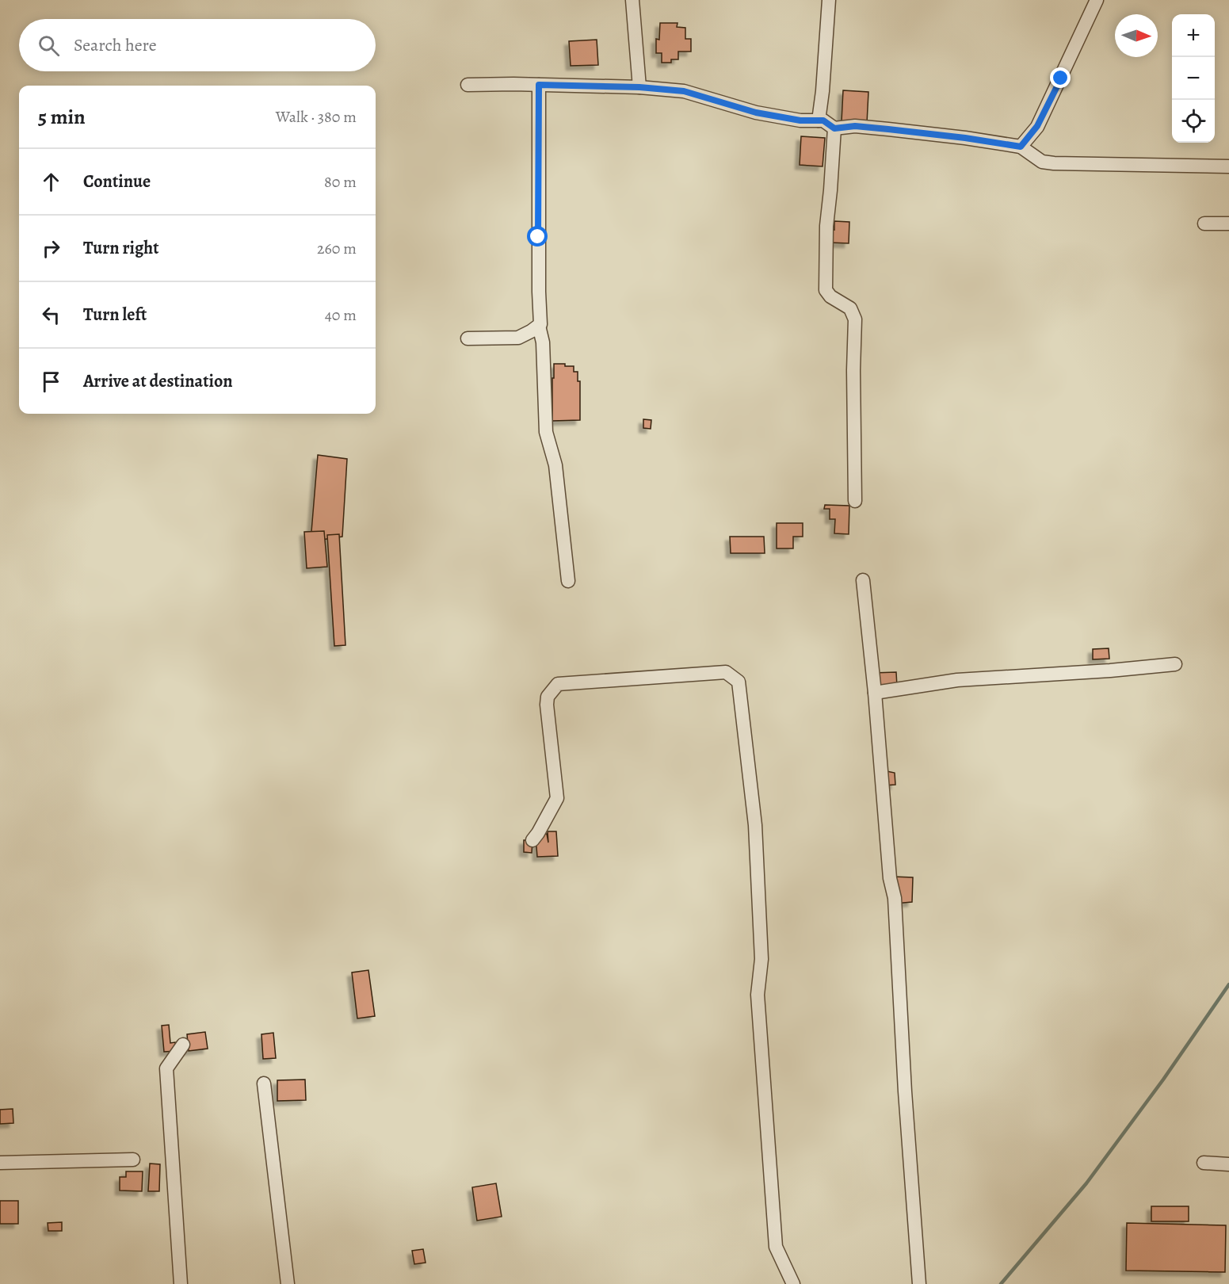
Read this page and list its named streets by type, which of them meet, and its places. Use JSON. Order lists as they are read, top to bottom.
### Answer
{
  "north": "right",
  "page": {
    "map_buttons": ["+", "−"],
    "search": "Search here",
    "heading": ["5 min", "Walk · 380 m"],
    "list": [
      ["Continue", "80 m"],
      ["Turn right", "260 m"],
      ["Turn left", "40 m"],
      "Arrive at destination"
    ]
  }
}
